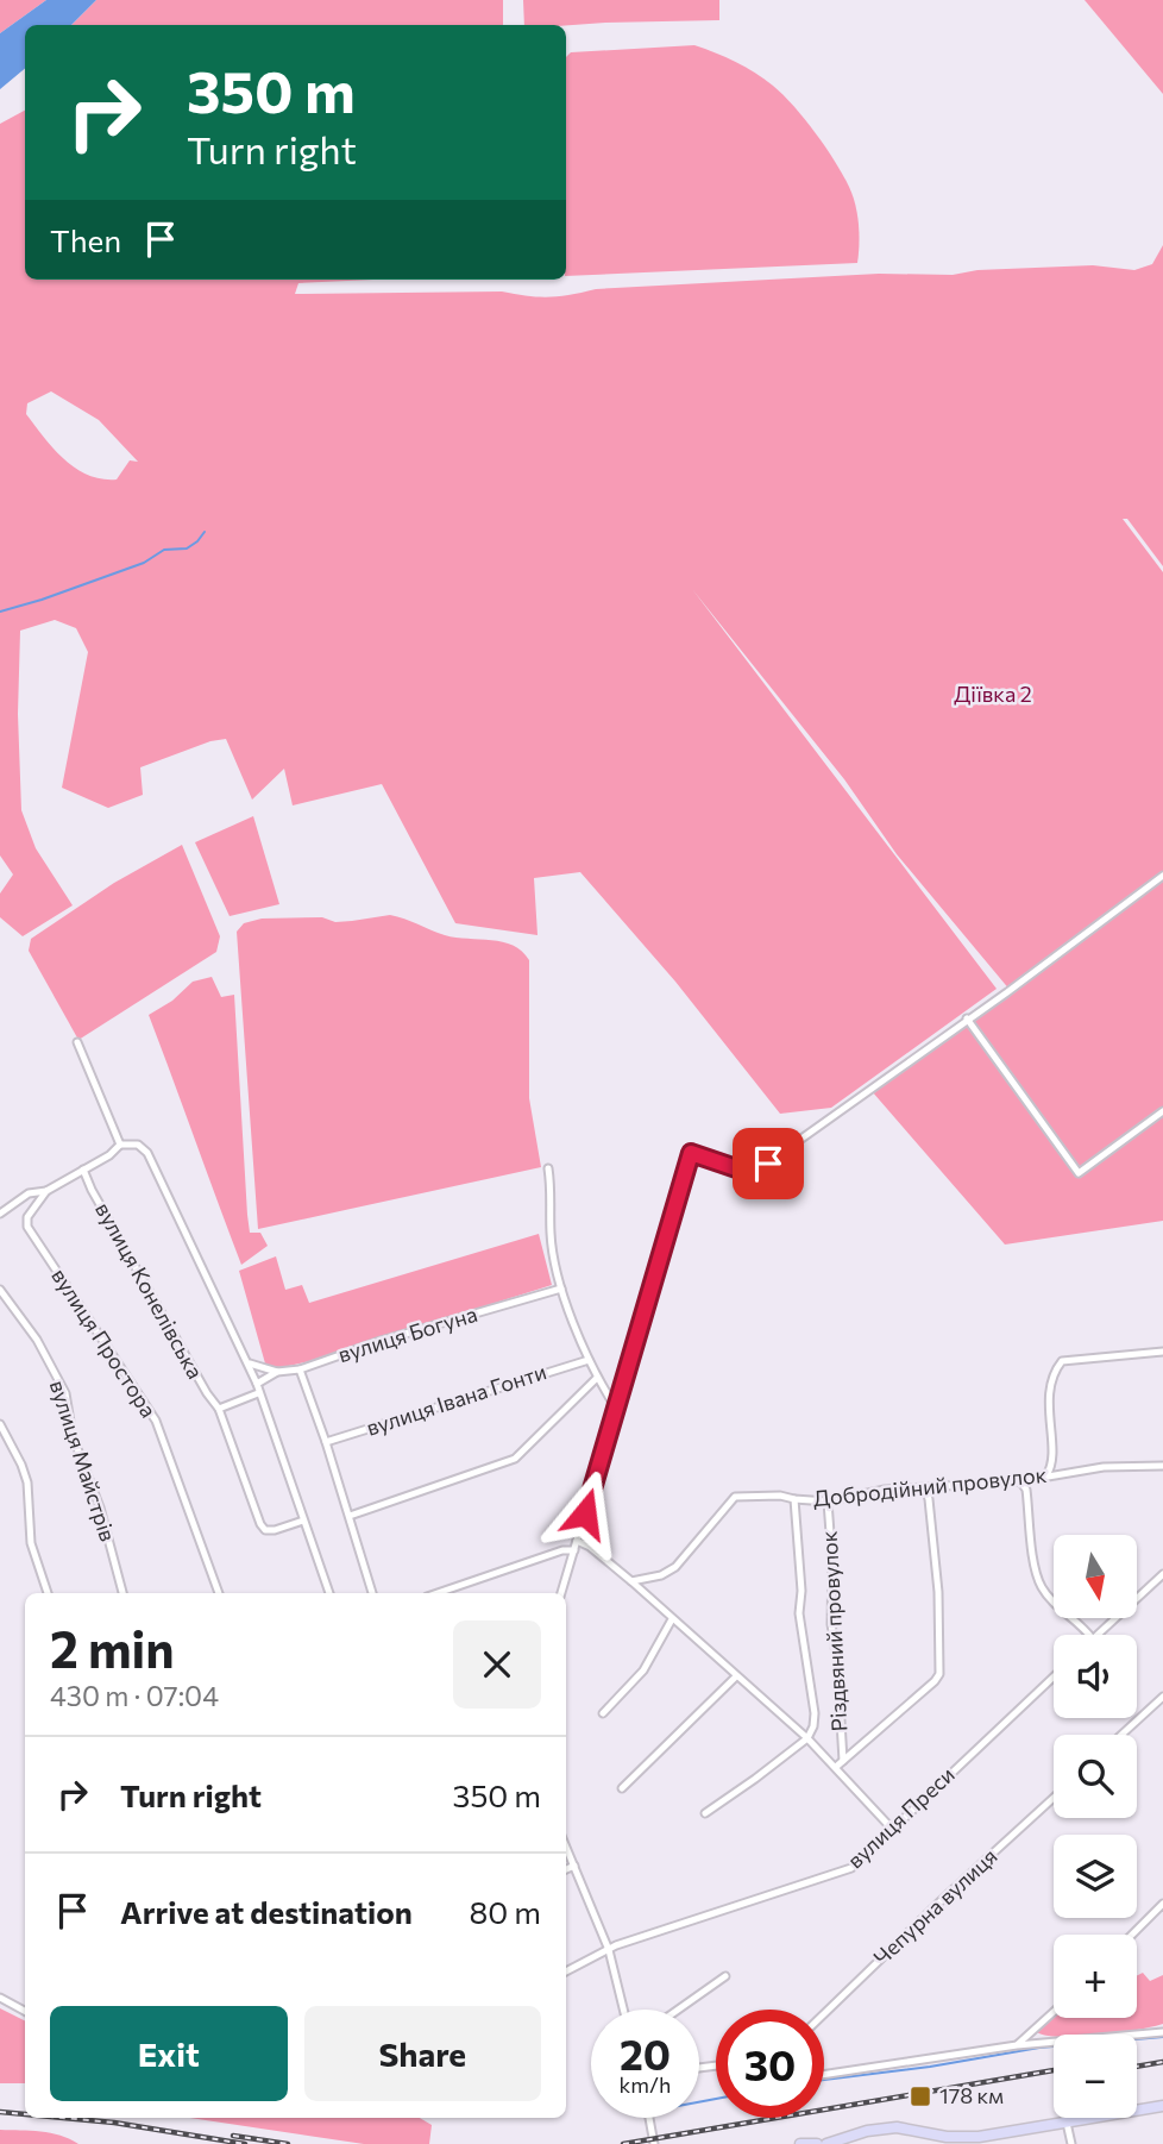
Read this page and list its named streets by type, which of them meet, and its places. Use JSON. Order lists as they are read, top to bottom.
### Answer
{
  "streets": {
    "street": [
      "вулиця Конелівська",
      "вулиця Богуна",
      "вулиця Простора",
      "вулиця Івана Гонти",
      "вулиця Майстрів",
      "Добродійний провулок",
      "Різдвяний провулок",
      "вулиця Преси",
      "Чепурна вулиця"
    ]
  },
  "crossings": [
    ["Добродійний провулок", "Різдвяний провулок"]
  ],
  "parks": ["Діївка 2"],
  "places": {
    "transit": ["178 км"]
  },
  "north": "bottom",
  "page": {
    "turn": ["350 m", "Turn right"],
    "then": "Then",
    "map_buttons": ["+", "−"],
    "heading": ["2 min", "430 m · 07:04"],
    "list": [
      {
        "name": "Turn right",
        "value": "350 m"
      },
      {
        "name": "Arrive at destination",
        "value": "80 m"
      }
    ],
    "buttons": ["Exit", "Share"],
    "speed": "20 km/h",
    "limit": "30"
  }
}
